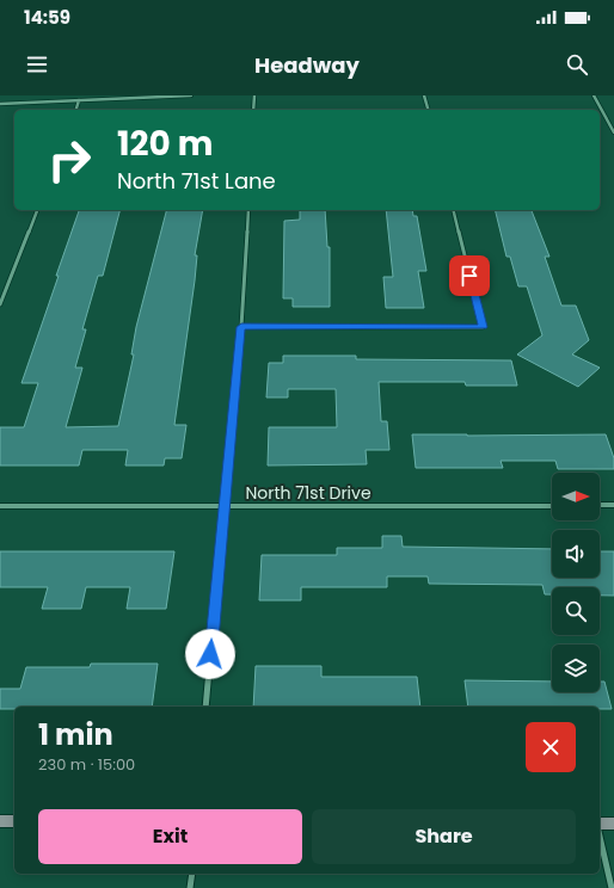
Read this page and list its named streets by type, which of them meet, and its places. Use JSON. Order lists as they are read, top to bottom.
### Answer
{
  "streets": {
    "street": ["North 71st Drive"]
  },
  "north": "right",
  "page": {
    "status": "14:59",
    "header": "Headway",
    "turn": ["120 m", "North 71st Lane"],
    "heading": ["1 min", "230 m · 15:00"],
    "buttons": ["Exit", "Share"]
  }
}
